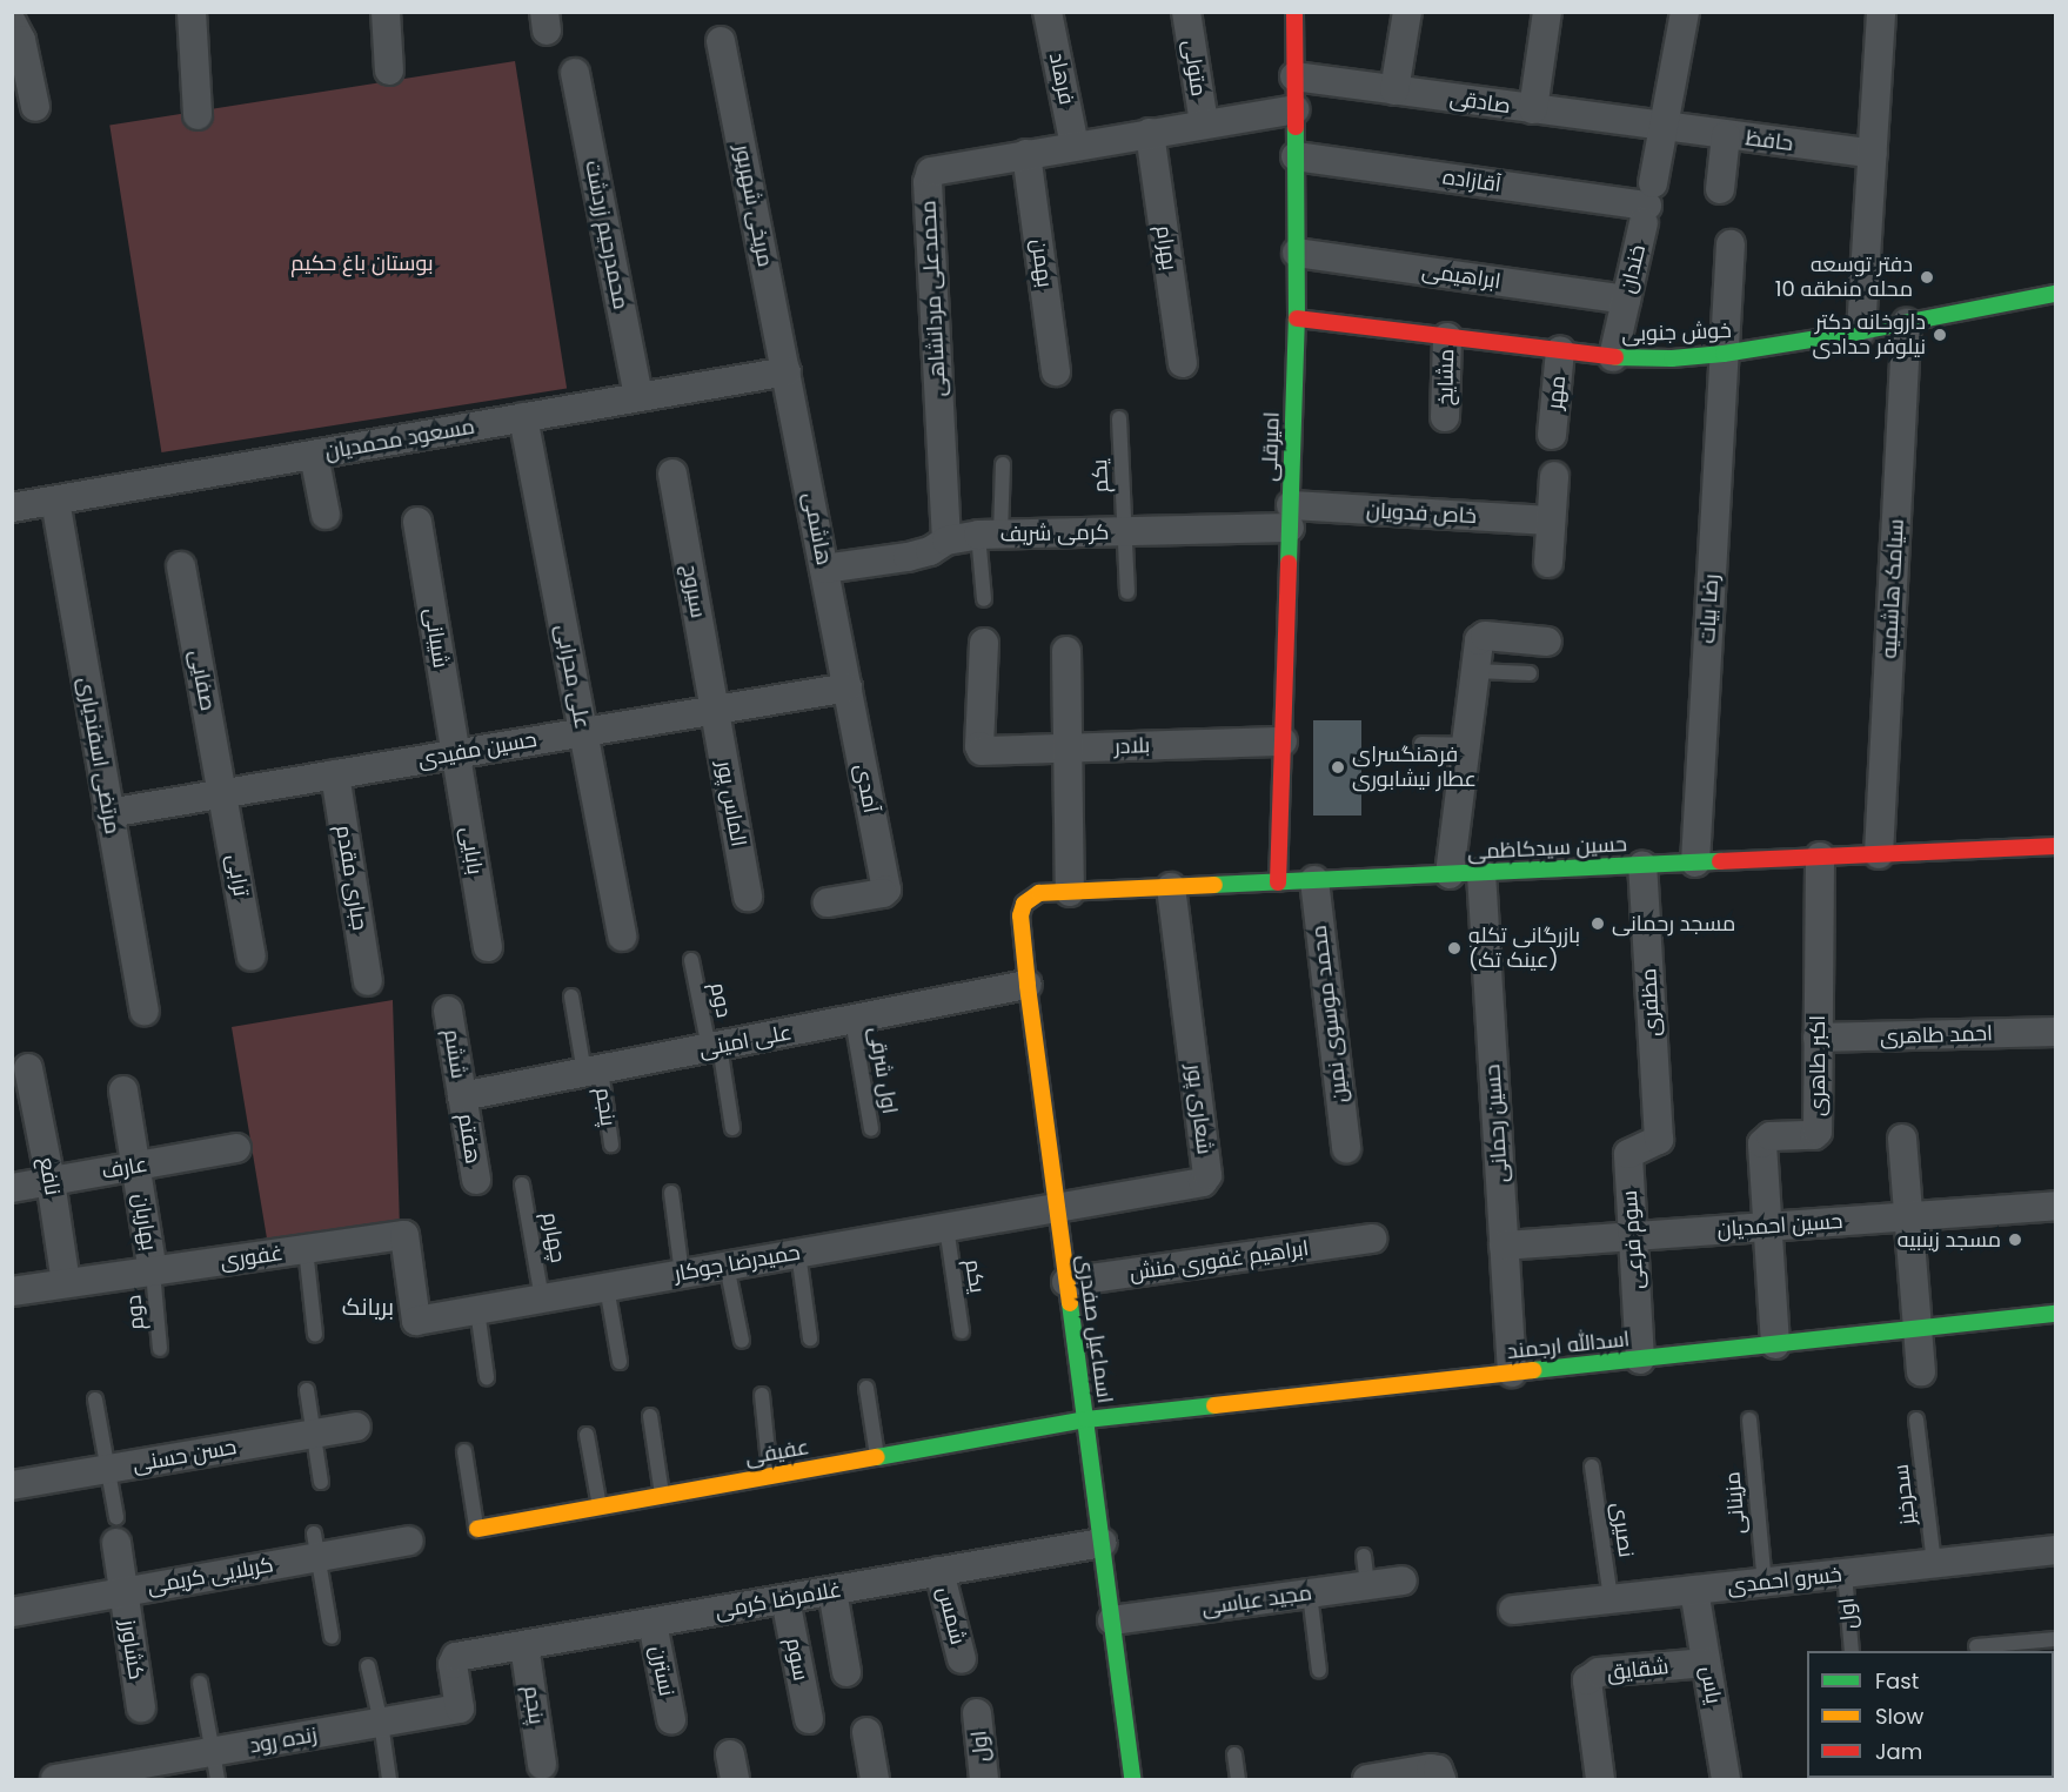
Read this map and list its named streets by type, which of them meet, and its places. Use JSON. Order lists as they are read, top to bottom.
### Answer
{
  "streets": {
    "street": [
      "متولی",
      "فرهاد",
      "صادقی",
      "حافظ",
      "آقازاده",
      "مریخی شهریور",
      "محمدرحیم زردشت",
      "بهرام",
      "بهمن",
      "خندان",
      "ابراهیمی",
      "محمدعلی مردانشاهی",
      "خوش جنوبی",
      "مشایخ",
      "مهر",
      "مسعود محمدیان",
      "امیرقلی",
      "خاص فدویان",
      "هاشمی",
      "کرمی شریف",
      "سیامک هاشمیه",
      "سیروج",
      "رضا بیات",
      "شیبانی",
      "علی محرابی",
      "صفایی",
      "بلادر",
      "حسین مفیدی",
      "مرتضی اسفندیاری",
      "آمدی",
      "الماس پور",
      "حسین سیدکاظمی",
      "بابایی",
      "ترابی",
      "جباری مقدم",
      "مظفری",
      "محمد موسوی نمین",
      "احمد طاهری",
      "علی امینی",
      "ششم",
      "اکبر طاهری",
      "پنجم",
      "شعاری پور",
      "حسین رحمانی",
      "هفتم",
      "عارف",
      "نافع",
      "بهاریان",
      "حسین احمدیان",
      "سوم فرعی",
      "غفوری",
      "ابراهیم غفوری منش",
      "حمیدرضا جوکار",
      "اسماعیل صفدری",
      "اسدالله ارجمند",
      "عفیفی",
      "حسن حسنی",
      "کربلایی کریمی",
      "خسرو احمدی",
      "غلامرضا کرمی",
      "مجید عباسی",
      "اول",
      "شمس",
      "کشاورز",
      "سوم",
      "شقایق",
      "نسترن",
      "یاس",
      "زنده رود"
    ],
    "lane": [
      "یکم",
      "دوم",
      "اول شرقی",
      "چهارم",
      "سحرخیز",
      "مزینانی",
      "نصیری"
    ]
  },
  "crossings": [
    ["متولی", "محمدعلی مردانشاهی"],
    ["فرهاد", "محمدعلی مردانشاهی"],
    ["صادقی", "حافظ"],
    ["صادقی", "خندان"],
    ["صادقی", "امیرقلی"],
    ["حافظ", "خندان"],
    ["آقازاده", "خندان"],
    ["آقازاده", "امیرقلی"],
    ["مریخی شهریور", "مسعود محمدیان"],
    ["مریخی شهریور", "هاشمی"],
    ["محمدرحیم زردشت", "مسعود محمدیان"],
    ["بهرام", "محمدعلی مردانشاهی"],
    ["بهمن", "محمدعلی مردانشاهی"],
    ["خندان", "ابراهیمی"],
    ["خندان", "خوش جنوبی"],
    ["ابراهیمی", "امیرقلی"],
    ["محمدعلی مردانشاهی", "امیرقلی"],
    ["محمدعلی مردانشاهی", "کرمی شریف"],
    ["خوش جنوبی", "مشایخ"],
    ["خوش جنوبی", "مهر"],
    ["خوش جنوبی", "امیرقلی"],
    ["خوش جنوبی", "سیامک هاشمیه"],
    ["خوش جنوبی", "رضا بیات"],
    ["مسعود محمدیان", "هاشمی"],
    ["مسعود محمدیان", "علی محرابی"],
    ["مسعود محمدیان", "مرتضی اسفندیاری"],
    ["امیرقلی", "خاص فدویان"],
    ["امیرقلی", "کرمی شریف"],
    ["امیرقلی", "بلادر"],
    ["امیرقلی", "حسین سیدکاظمی"],
    ["یکم", "کرمی شریف"],
    ["یکم", "حمیدرضا جوکار"],
    ["خاص فدویان", "کرمی شریف"],
    ["هاشمی", "کرمی شریف"],
    ["هاشمی", "حسین مفیدی"],
    ["هاشمی", "آمدی"],
    ["سیامک هاشمیه", "حسین سیدکاظمی"],
    ["سیروج", "حسین مفیدی"],
    ["سیروج", "الماس پور"],
    ["رضا بیات", "حسین سیدکاظمی"],
    ["شیبانی", "حسین مفیدی"],
    ["شیبانی", "بابایی"],
    ["علی محرابی", "حسین مفیدی"],
    ["صفایی", "حسین مفیدی"],
    ["صفایی", "ترابی"],
    ["حسین مفیدی", "مرتضی اسفندیاری"],
    ["حسین مفیدی", "آمدی"],
    ["حسین مفیدی", "الماس پور"],
    ["حسین مفیدی", "بابایی"],
    ["حسین مفیدی", "ترابی"],
    ["حسین مفیدی", "جباری مقدم"],
    ["حسین سیدکاظمی", "مظفری"],
    ["حسین سیدکاظمی", "محمد موسوی نمین"],
    ["حسین سیدکاظمی", "اکبر طاهری"],
    ["حسین سیدکاظمی", "شعاری پور"],
    ["حسین سیدکاظمی", "حسین رحمانی"],
    ["حسین سیدکاظمی", "اسماعیل صفدری"],
    ["دوم", "علی امینی"],
    ["دوم", "بهاریان"],
    ["دوم", "غفوری"],
    ["مظفری", "سوم فرعی"],
    ["احمد طاهری", "اکبر طاهری"],
    ["علی امینی", "ششم"],
    ["علی امینی", "اول شرقی"],
    ["علی امینی", "پنجم"],
    ["علی امینی", "هفتم"],
    ["علی امینی", "اسماعیل صفدری"],
    ["ششم", "هفتم"],
    ["اکبر طاهری", "حسین احمدیان"],
    ["پنجم", "غلامرضا کرمی"],
    ["شعاری پور", "حمیدرضا جوکار"],
    ["شعاری پور", "اسماعیل صفدری"],
    ["حسین رحمانی", "حسین احمدیان"],
    ["حسین رحمانی", "اسدالله ارجمند"],
    ["عارف", "نافع"],
    ["عارف", "بهاریان"],
    ["نافع", "غفوری"],
    ["بهاریان", "غفوری"],
    ["حسین احمدیان", "سوم فرعی"],
    ["چهارم", "حمیدرضا جوکار"],
    ["سوم فرعی", "اسدالله ارجمند"],
    ["غفوری", "حمیدرضا جوکار"],
    ["ابراهیم غفوری منش", "اسماعیل صفدری"],
    ["حمیدرضا جوکار", "اسماعیل صفدری"],
    ["اسماعیل صفدری", "اسدالله ارجمند"],
    ["اسماعیل صفدری", "عفیفی"],
    ["اسماعیل صفدری", "غلامرضا کرمی"],
    ["اسماعیل صفدری", "مجید عباسی"],
    ["اسدالله ارجمند", "عفیفی"],
    ["سحرخیز", "خسرو احمدی"],
    ["مزینانی", "خسرو احمدی"],
    ["نصیری", "خسرو احمدی"],
    ["کربلایی کریمی", "کشاورز"],
    ["خسرو احمدی", "اول"],
    ["خسرو احمدی", "یاس"],
    ["غلامرضا کرمی", "شمس"],
    ["غلامرضا کرمی", "سوم"],
    ["غلامرضا کرمی", "نسترن"],
    ["غلامرضا کرمی", "زنده رود"],
    ["شقایق", "یاس"]
  ],
  "districts": ["بریانک"],
  "parks": ["بوستان باغ حکیم"],
  "places": [
    "دفتر توسعه محله منطقه 10",
    "داروخانه دکتر نیلوفر حدادی",
    "فرهنگسرای عطار نیشابوری",
    "مسجد رحمانی",
    "بازرگانی تکلو (عینک تک)",
    "مسجد زینبیه"
  ],
  "legend": ["Fast", "Slow", "Jam"]
}
